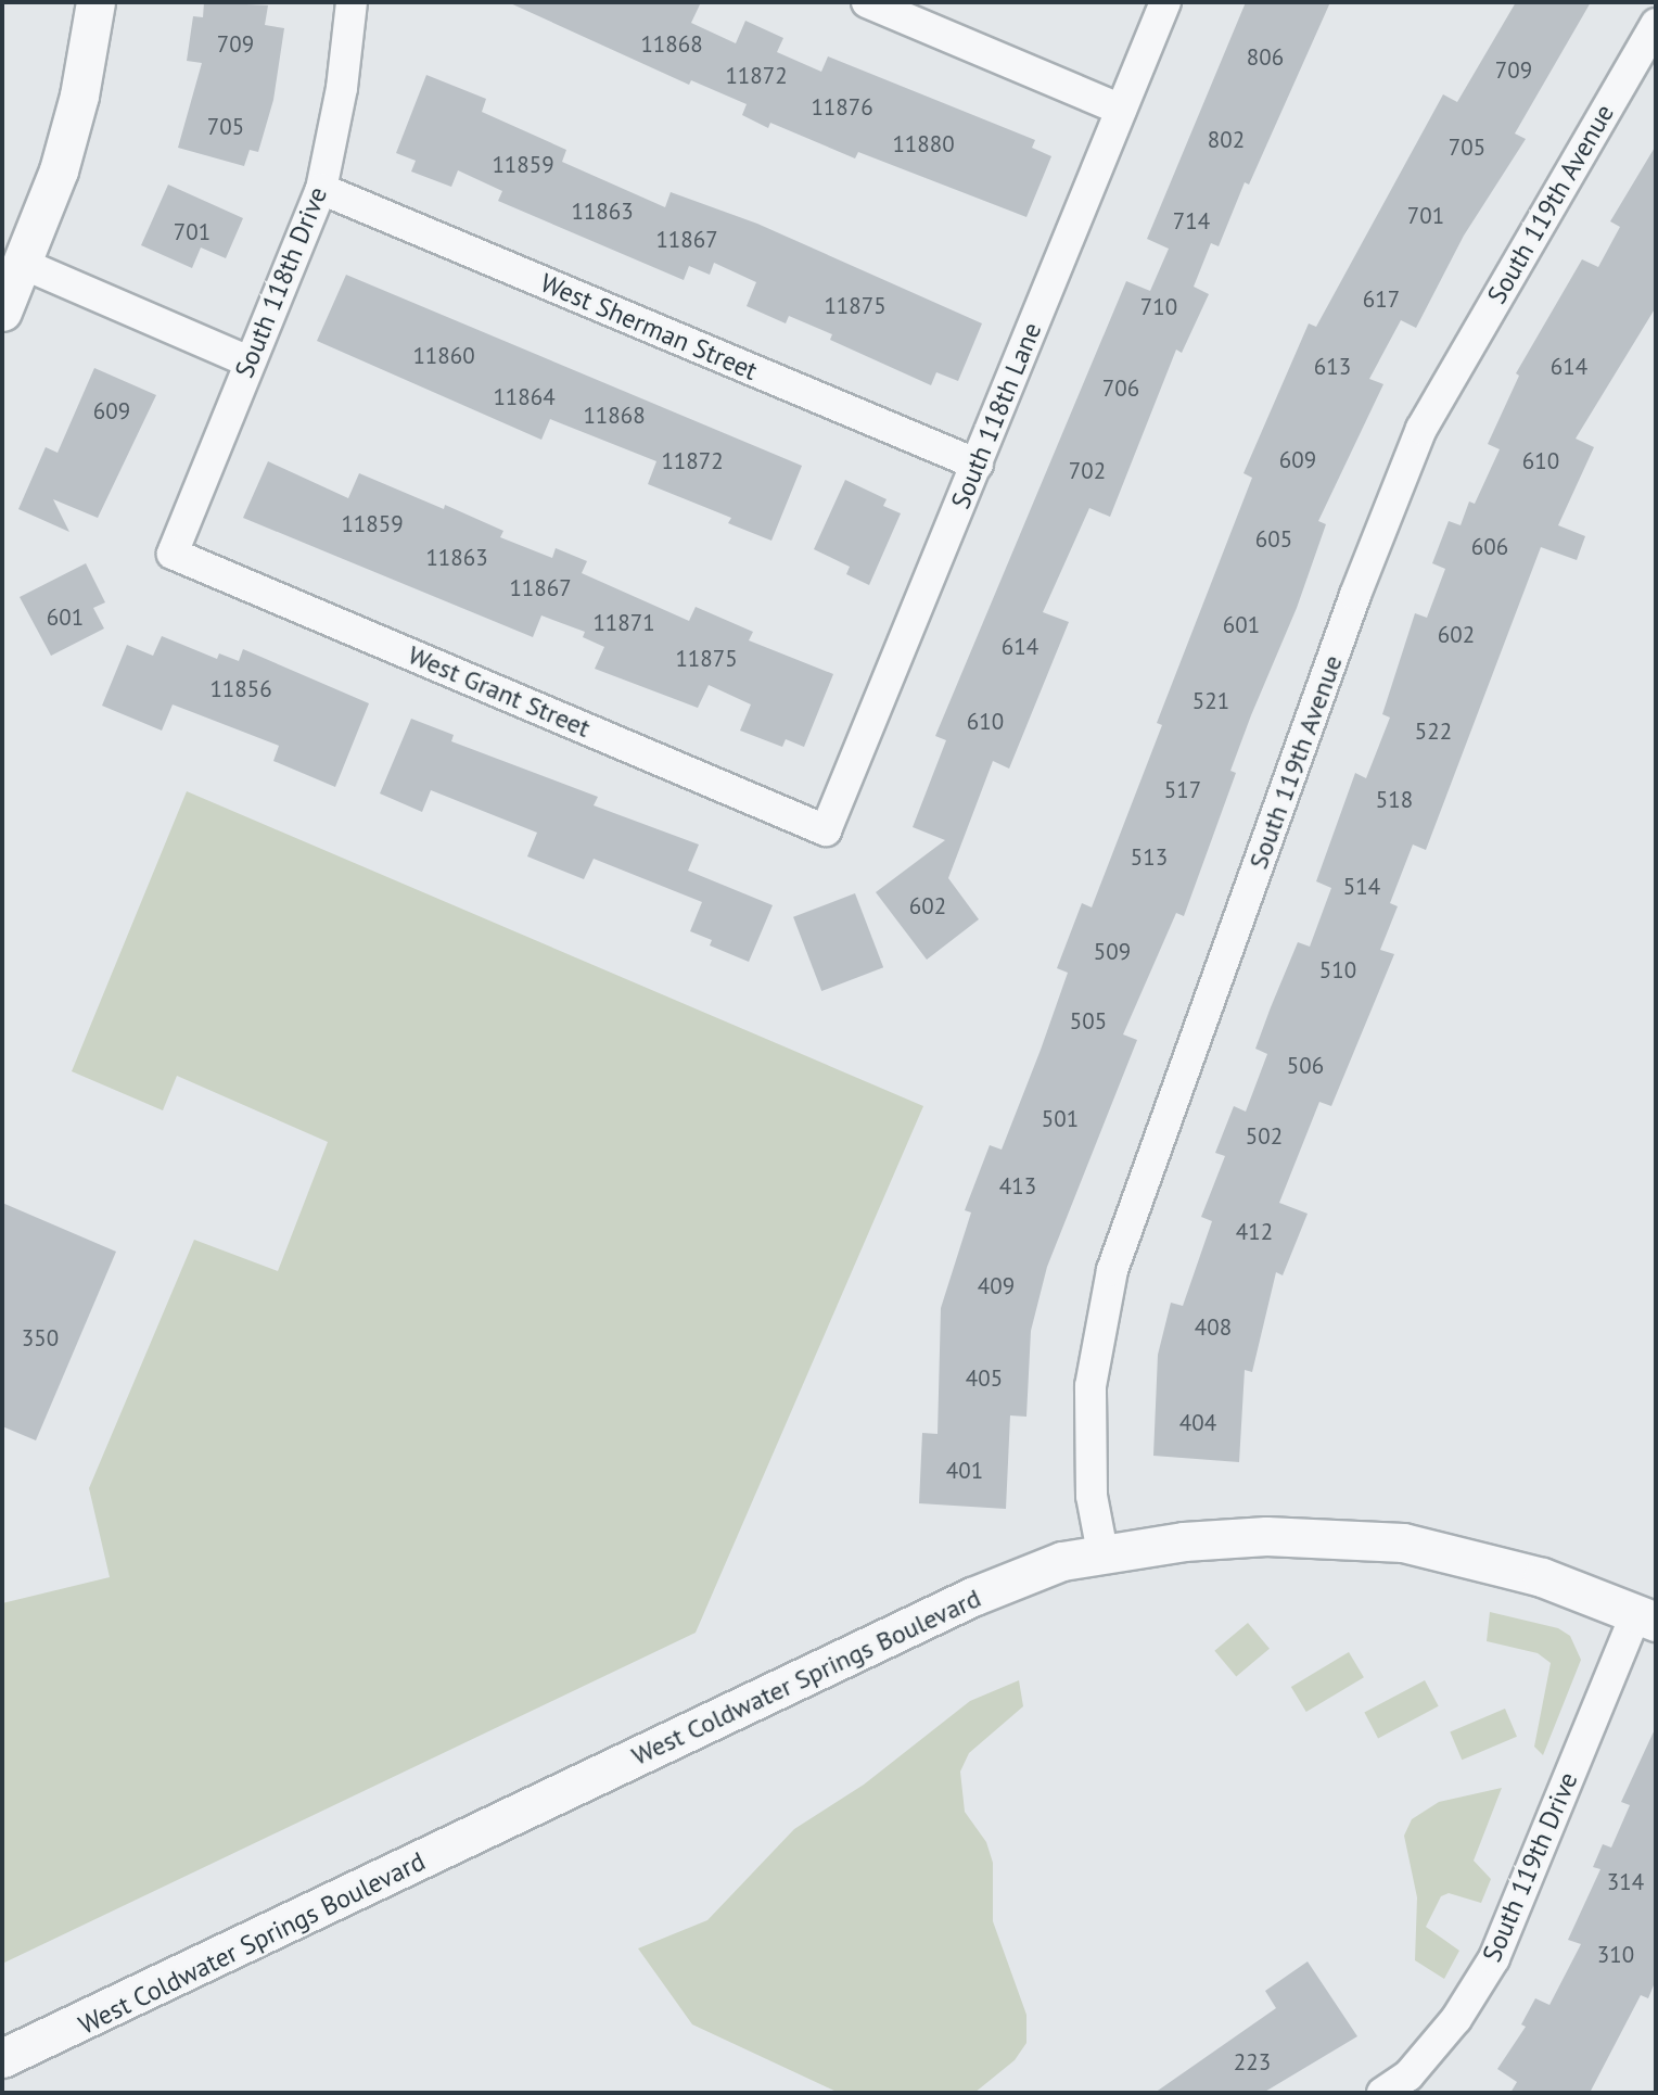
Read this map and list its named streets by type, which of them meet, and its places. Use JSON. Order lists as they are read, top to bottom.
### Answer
{
  "streets": {
    "street": [
      "South 119th Avenue",
      "South 118th Drive",
      "West Sherman Street",
      "South 118th Lane",
      "West Grant Street",
      "West Coldwater Springs Boulevard",
      "South 119th Drive"
    ]
  },
  "crossings": [
    ["South 119th Avenue", "West Coldwater Springs Boulevard"],
    ["South 118th Drive", "West Sherman Street"],
    ["South 118th Drive", "West Grant Street"],
    ["West Sherman Street", "South 118th Lane"],
    ["South 118th Lane", "West Grant Street"],
    ["West Coldwater Springs Boulevard", "South 119th Drive"]
  ],
  "house_numbers": [
    "709",
    "11868",
    "806",
    "709",
    "11872",
    "11876",
    "705",
    "802",
    "11880",
    "705",
    "11859",
    "11863",
    "701",
    "714",
    "701",
    "11867",
    "617",
    "11875",
    "710",
    "11860",
    "613",
    "614",
    "706",
    "11864",
    "609",
    "11868",
    "609",
    "11872",
    "610",
    "702",
    "11859",
    "605",
    "606",
    "11863",
    "11867",
    "601",
    "11871",
    "601",
    "602",
    "614",
    "11875",
    "11856",
    "521",
    "610",
    "522",
    "517",
    "518",
    "513",
    "514",
    "602",
    "509",
    "510",
    "505",
    "506",
    "501",
    "502",
    "413",
    "412",
    "409",
    "408",
    "350",
    "405",
    "404",
    "401",
    "314",
    "310",
    "223"
  ]
}
